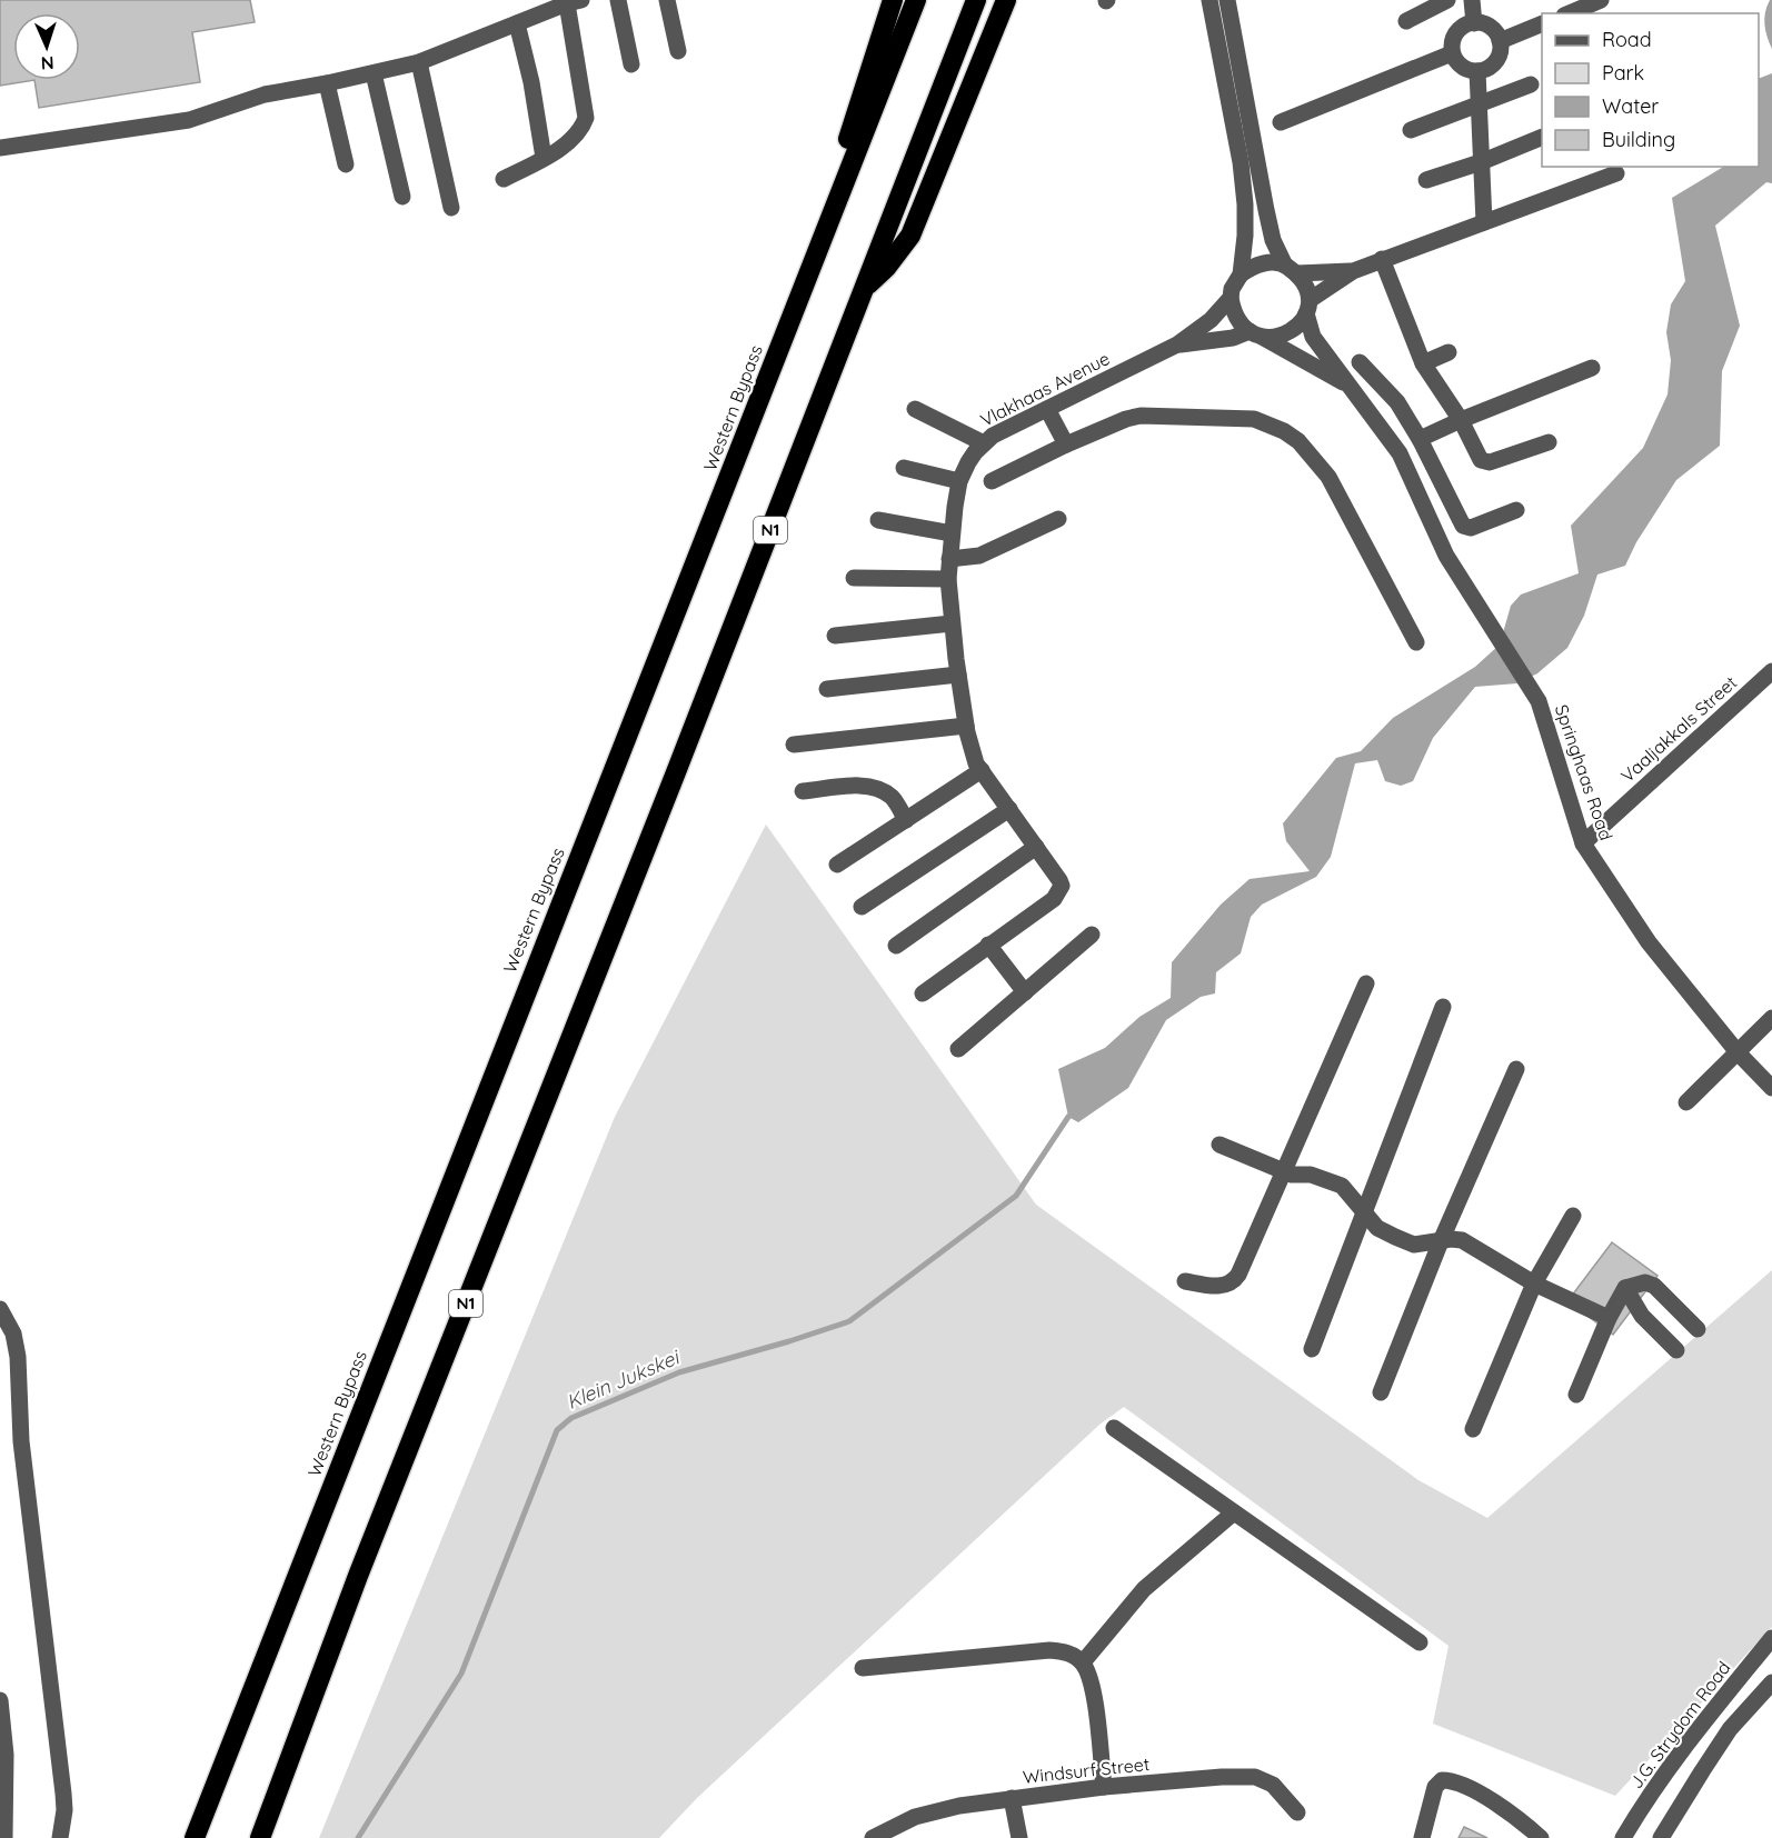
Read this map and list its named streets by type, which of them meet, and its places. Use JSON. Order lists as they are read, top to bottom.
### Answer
{
  "streets": {
    "highway": ["Western Bypass", "N1"],
    "street": [
      "Vlakhaas Avenue",
      "Vaaljakkals Street",
      "Springhaas Road",
      "J.G. Strydom Road",
      "Windsurf Street"
    ]
  },
  "crossings": [
    ["Vlakhaas Avenue", "Springhaas Road"],
    ["Vaaljakkals Street", "Springhaas Road"]
  ],
  "water": ["Klein Jukskei"],
  "legend": [
    "Road",
    "Park",
    "Water",
    "Building"
  ],
  "north": "bottom"
}
